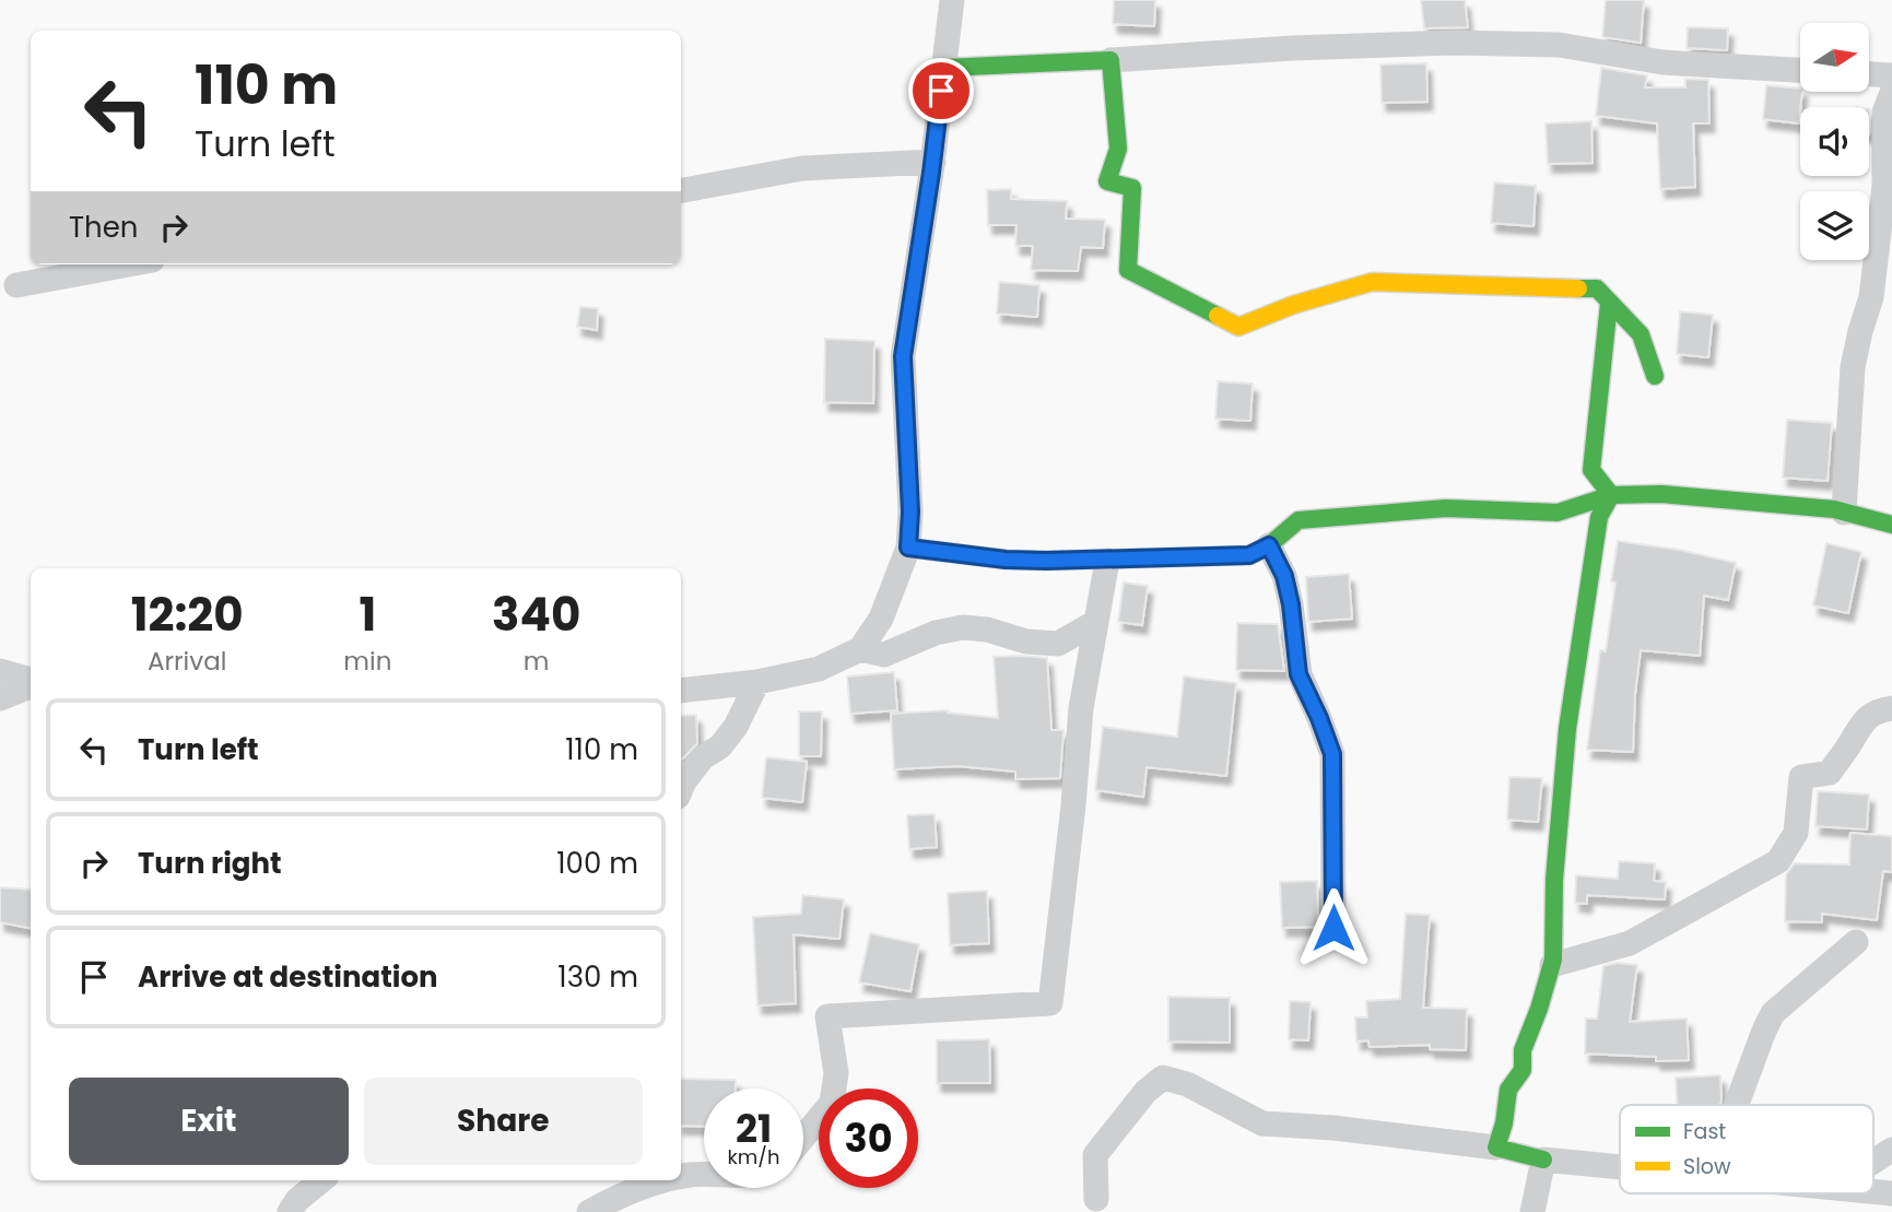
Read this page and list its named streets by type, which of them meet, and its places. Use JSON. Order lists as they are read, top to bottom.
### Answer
{
  "legend": ["Fast", "Slow"],
  "north": "right",
  "page": {
    "turn": ["110 m", "Turn left"],
    "then": "Then",
    "eta": [
      "12:20",
      "Arrival",
      "1",
      "min",
      "340",
      "m"
    ],
    "list": [
      {
        "name": "Turn left",
        "value": "110 m"
      },
      {
        "name": "Turn right",
        "value": "100 m"
      },
      {
        "name": "Arrive at destination",
        "value": "130 m"
      }
    ],
    "buttons": ["Exit", "Share"],
    "speed": "21 km/h",
    "limit": "30"
  }
}
